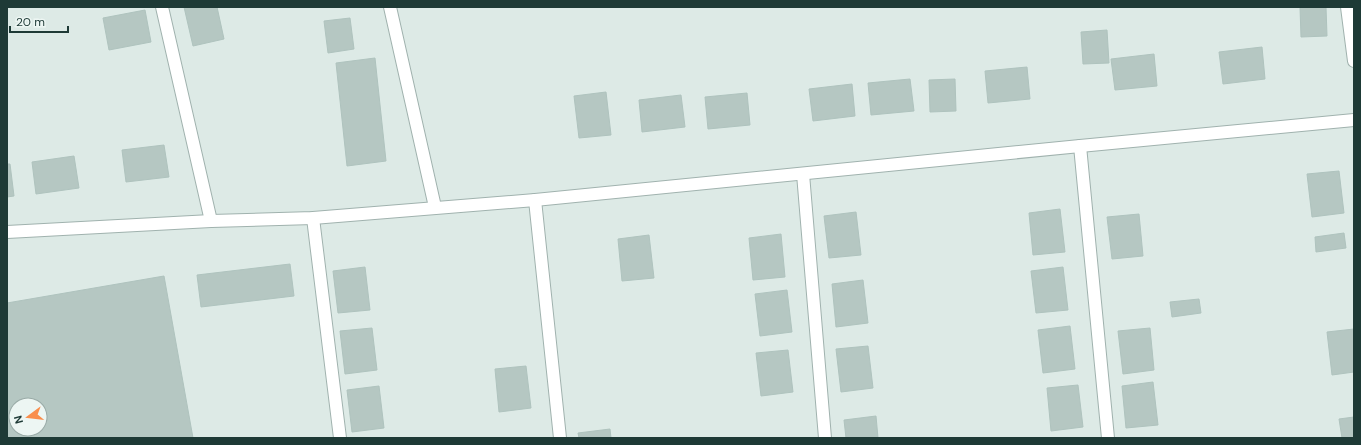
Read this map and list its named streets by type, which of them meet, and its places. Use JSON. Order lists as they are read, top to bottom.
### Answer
{
  "scale_bar": "20 m",
  "north": "left"
}
